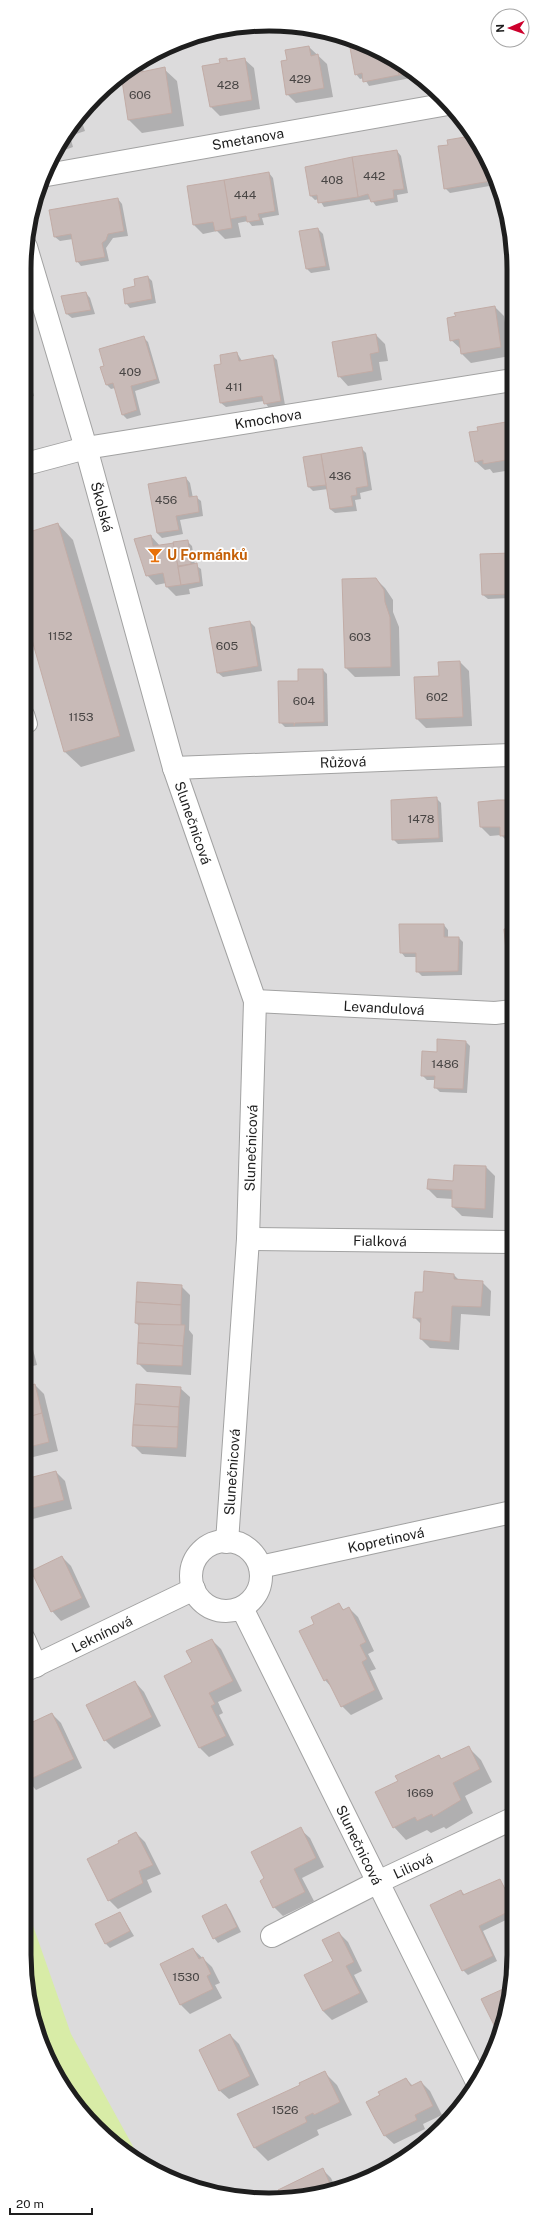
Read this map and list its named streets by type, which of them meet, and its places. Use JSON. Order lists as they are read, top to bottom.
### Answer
{
  "streets": {
    "street": [
      "Smetanova",
      "Kmochova",
      "Školská",
      "Růžová",
      "Slunečnicová",
      "Levandulová",
      "Fialková",
      "Kopretinová",
      "Leknínová",
      "Liliová"
    ]
  },
  "crossings": [
    ["Kmochova", "Školská"],
    ["Školská", "Růžová"],
    ["Školská", "Slunečnicová"],
    ["Růžová", "Slunečnicová"],
    ["Slunečnicová", "Levandulová"],
    ["Slunečnicová", "Fialková"],
    ["Slunečnicová", "Kopretinová"],
    ["Slunečnicová", "Leknínová"],
    ["Slunečnicová", "Liliová"],
    ["Kopretinová", "Leknínová"]
  ],
  "places": {
    "bar": ["U Formánků"]
  },
  "house_numbers": [
    "429",
    "428",
    "606",
    "442",
    "408",
    "444",
    "409",
    "411",
    "436",
    "456",
    "1152",
    "603",
    "605",
    "602",
    "604",
    "1153",
    "1478",
    "1486",
    "1669",
    "1530",
    "1526"
  ],
  "scale_bar": "20 m",
  "north": "left"
}
